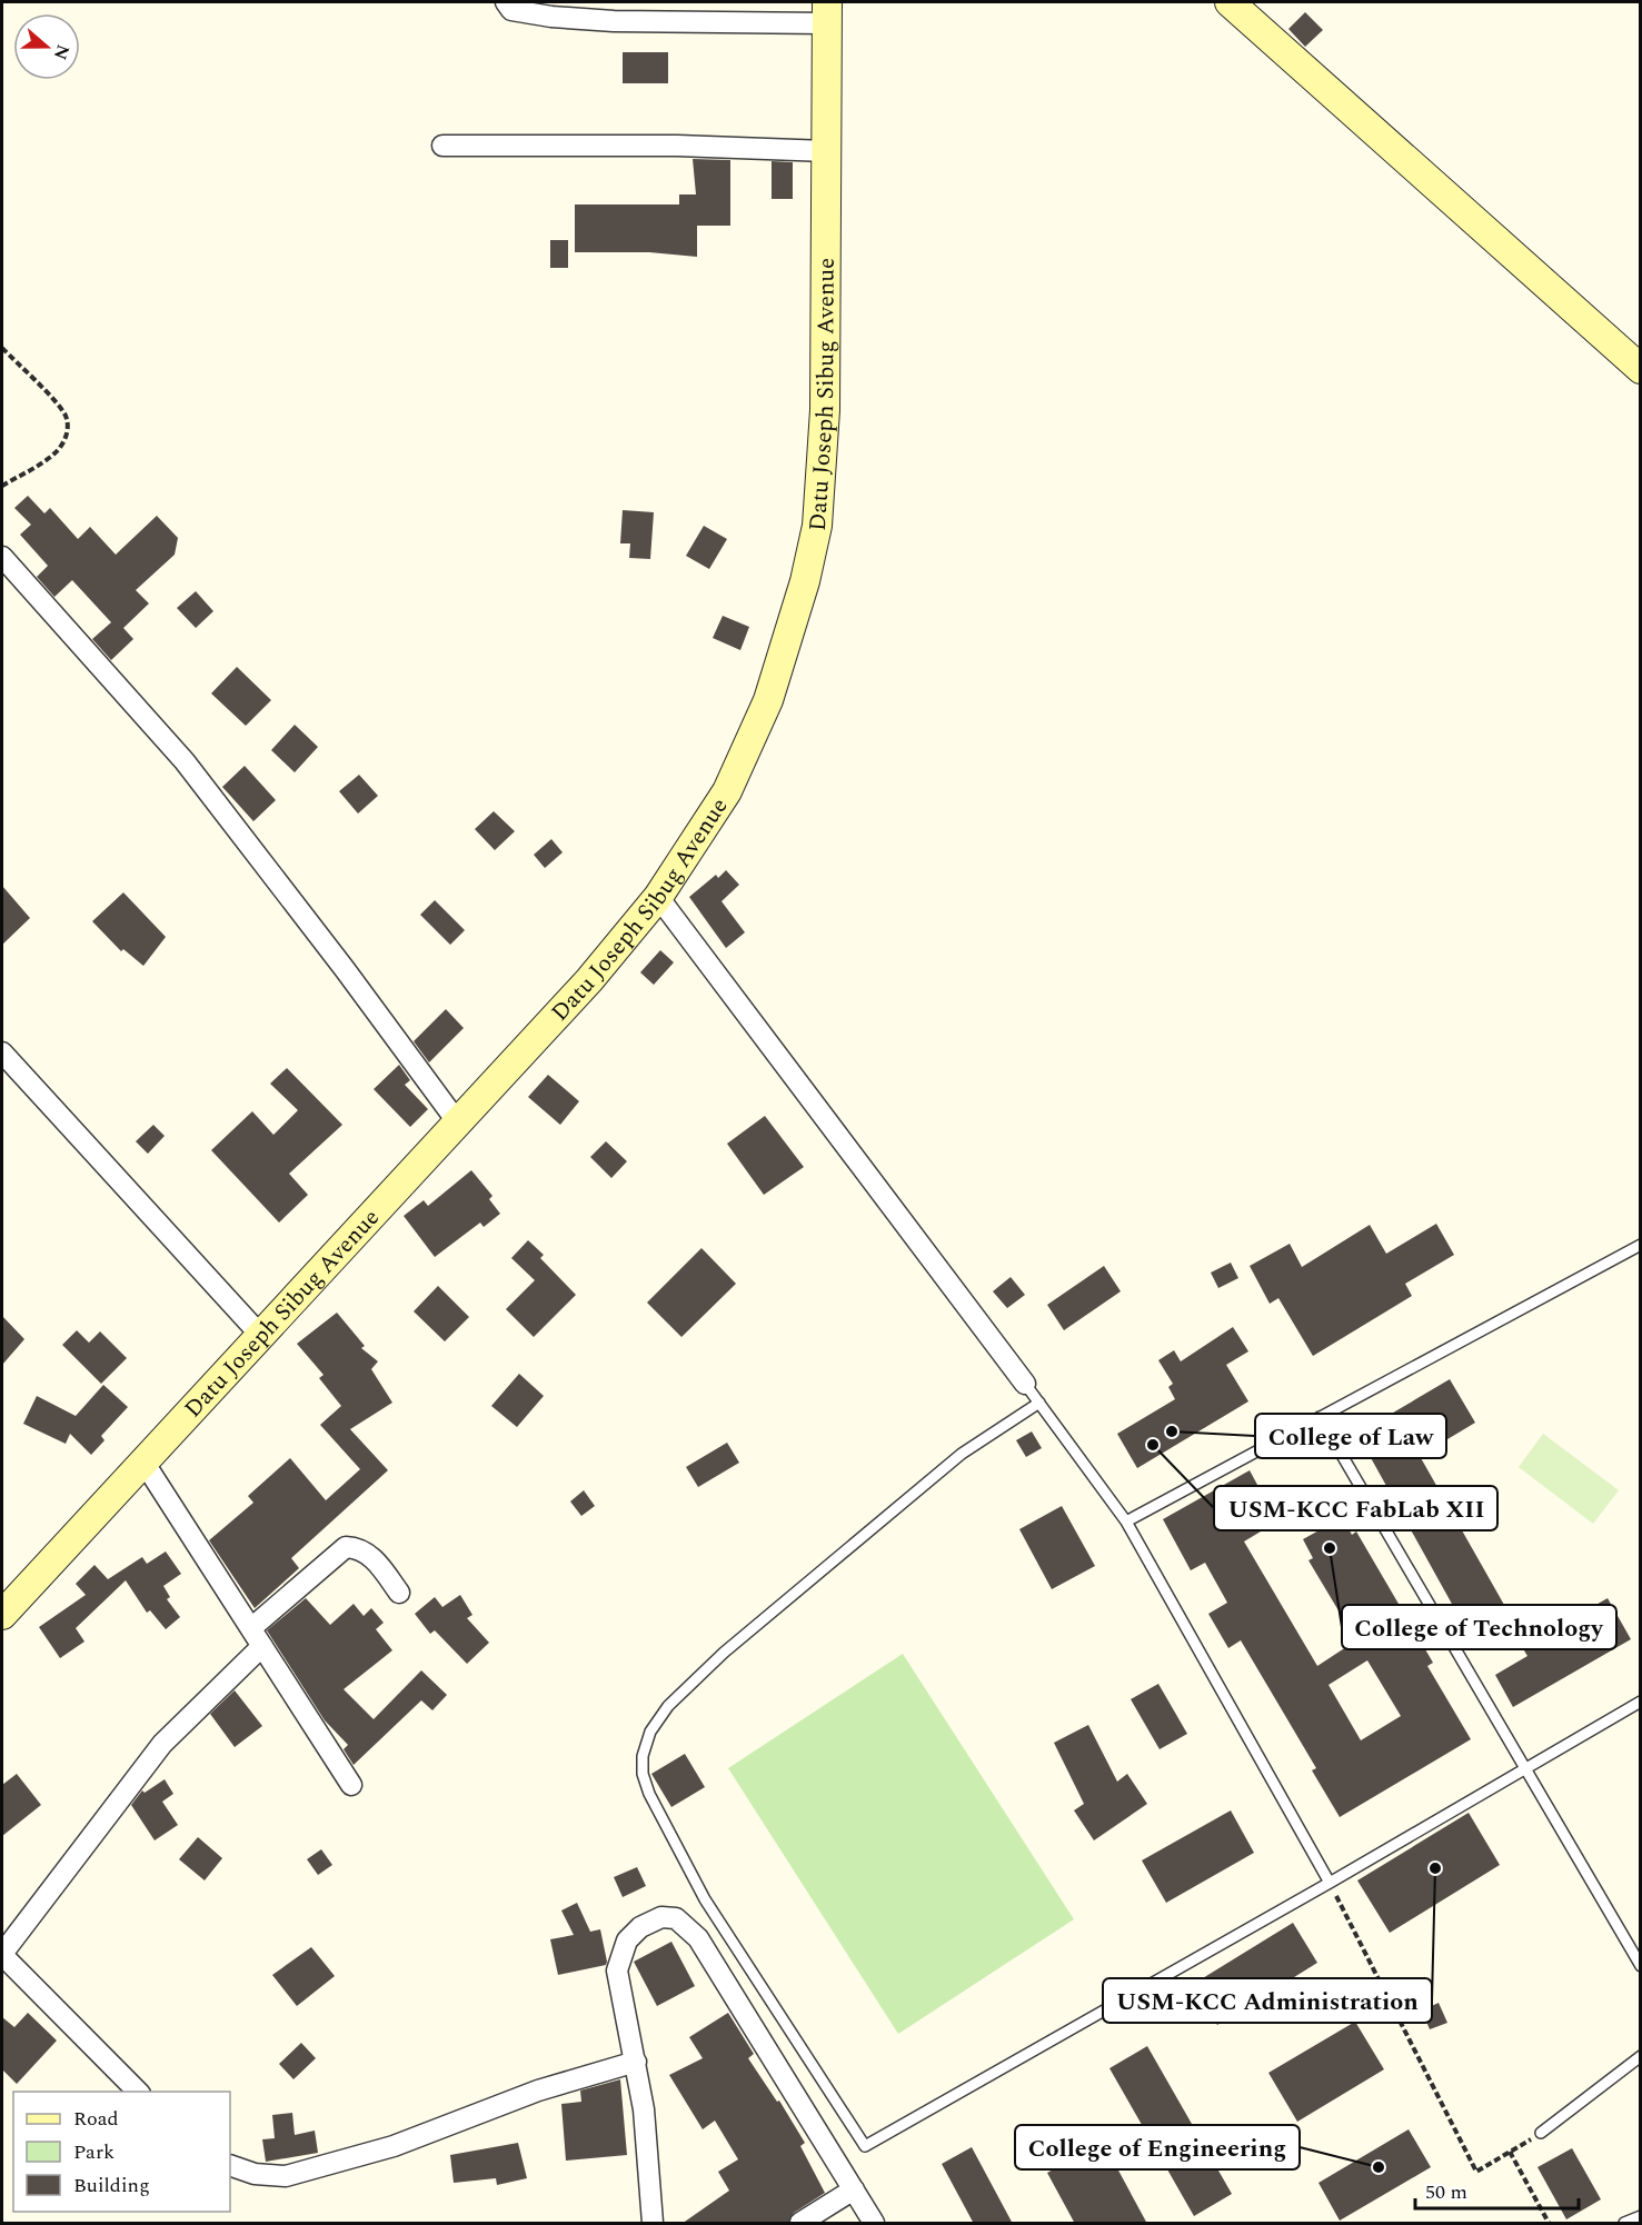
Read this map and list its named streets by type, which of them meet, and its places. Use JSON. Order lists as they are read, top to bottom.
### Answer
{
  "streets": {
    "main road": ["Datu Joseph Sibug Avenue"]
  },
  "places": [
    "College of Law",
    "USM-KCC FabLab XII",
    "College of Technology",
    "USM-KCC Administration",
    "College of Engineering"
  ],
  "legend": ["Road", "Park", "Building"],
  "scale_bar": "50 m",
  "north": "right"
}
